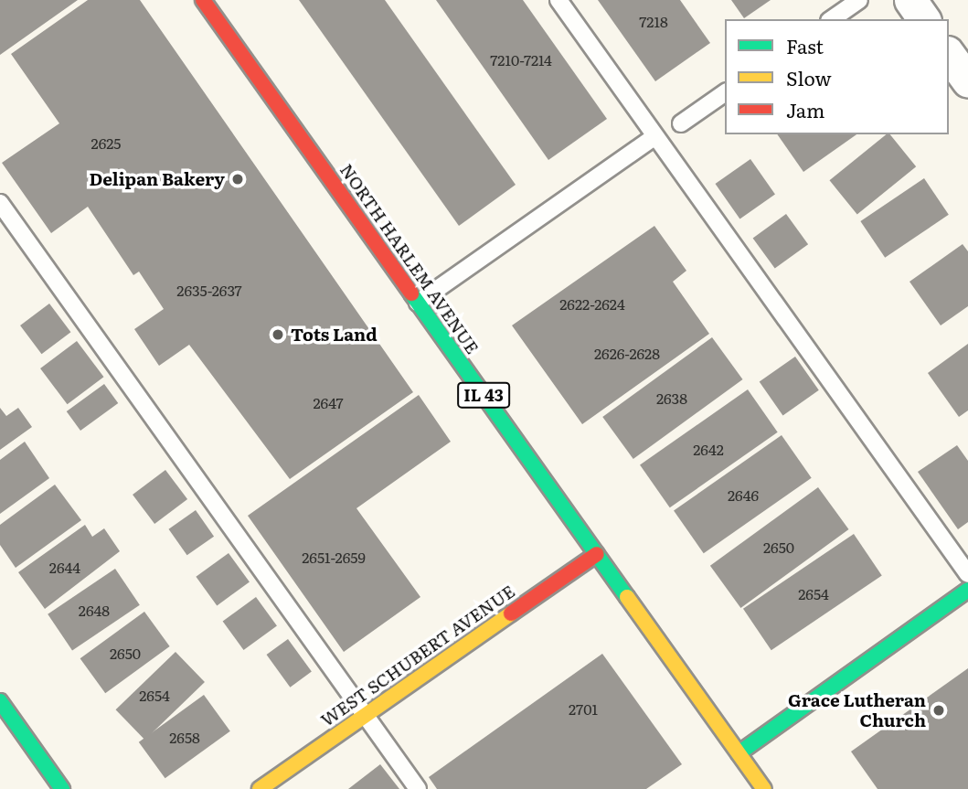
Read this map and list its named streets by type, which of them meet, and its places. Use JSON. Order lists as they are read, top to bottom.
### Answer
{
  "streets": {
    "main road": ["NORTH HARLEM AVENUE", "IL 43", "WEST SCHUBERT AVENUE"]
  },
  "crossings": [
    ["NORTH HARLEM AVENUE", "WEST SCHUBERT AVENUE"]
  ],
  "places": ["Delipan Bakery", "Tots Land", "Grace Lutheran Church"],
  "house_numbers": [
    "7218",
    "7210-7214",
    "2625",
    "2635-2637",
    "2622-2624",
    "2626-2628",
    "2638",
    "2647",
    "2642",
    "2646",
    "2650",
    "2651-2659",
    "2644",
    "2654",
    "2648",
    "2650",
    "2654",
    "2701",
    "2658"
  ],
  "legend": ["Fast", "Slow", "Jam"]
}
